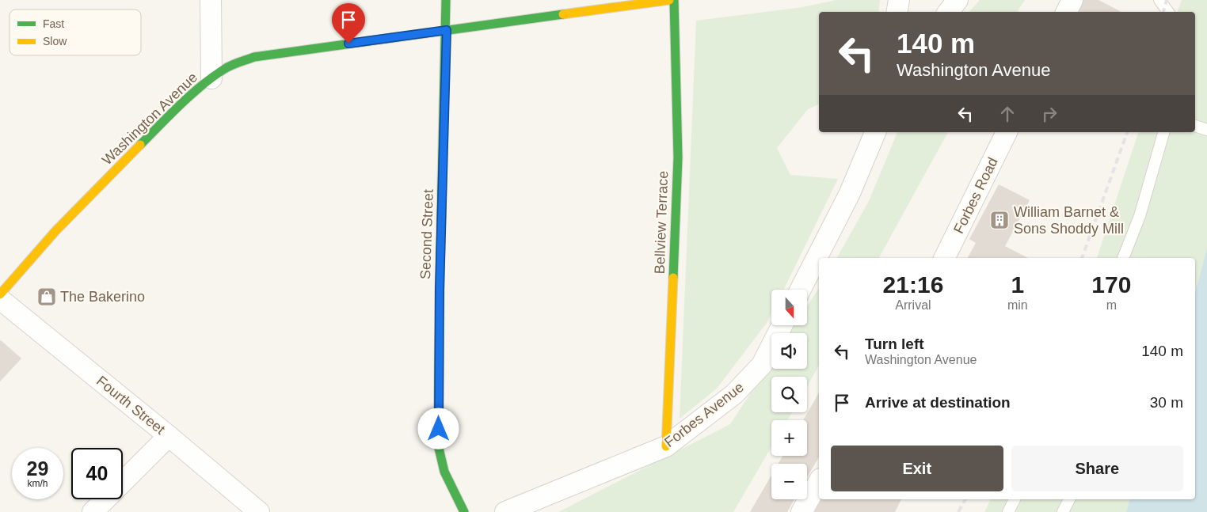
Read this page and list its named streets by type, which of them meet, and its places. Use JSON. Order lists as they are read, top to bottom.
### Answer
{
  "streets": {
    "street": [
      "Washington Avenue",
      "Forbes Road",
      "Bellview Terrace",
      "Second Street",
      "Fourth Street",
      "Forbes Avenue"
    ]
  },
  "crossings": [
    ["Washington Avenue", "Second Street"],
    ["Bellview Terrace", "Forbes Avenue"]
  ],
  "places": {
    "building": ["William Barnet & Sons Shoddy Mill"],
    "shop": ["The Bakerino"]
  },
  "legend": ["Fast", "Slow"],
  "north": "bottom",
  "page": {
    "turn": ["140 m", "Washington Avenue"],
    "eta": [
      "21:16",
      "Arrival",
      "1",
      "min",
      "170",
      "m"
    ],
    "map_buttons": ["+", "−"],
    "list": [
      {
        "name": "Turn left",
        "note": "Washington Avenue",
        "value": "140 m"
      },
      {
        "name": "Arrive at destination",
        "value": "30 m"
      }
    ],
    "buttons": ["Exit", "Share"],
    "speed": "29 km/h",
    "limit": "40"
  }
}
